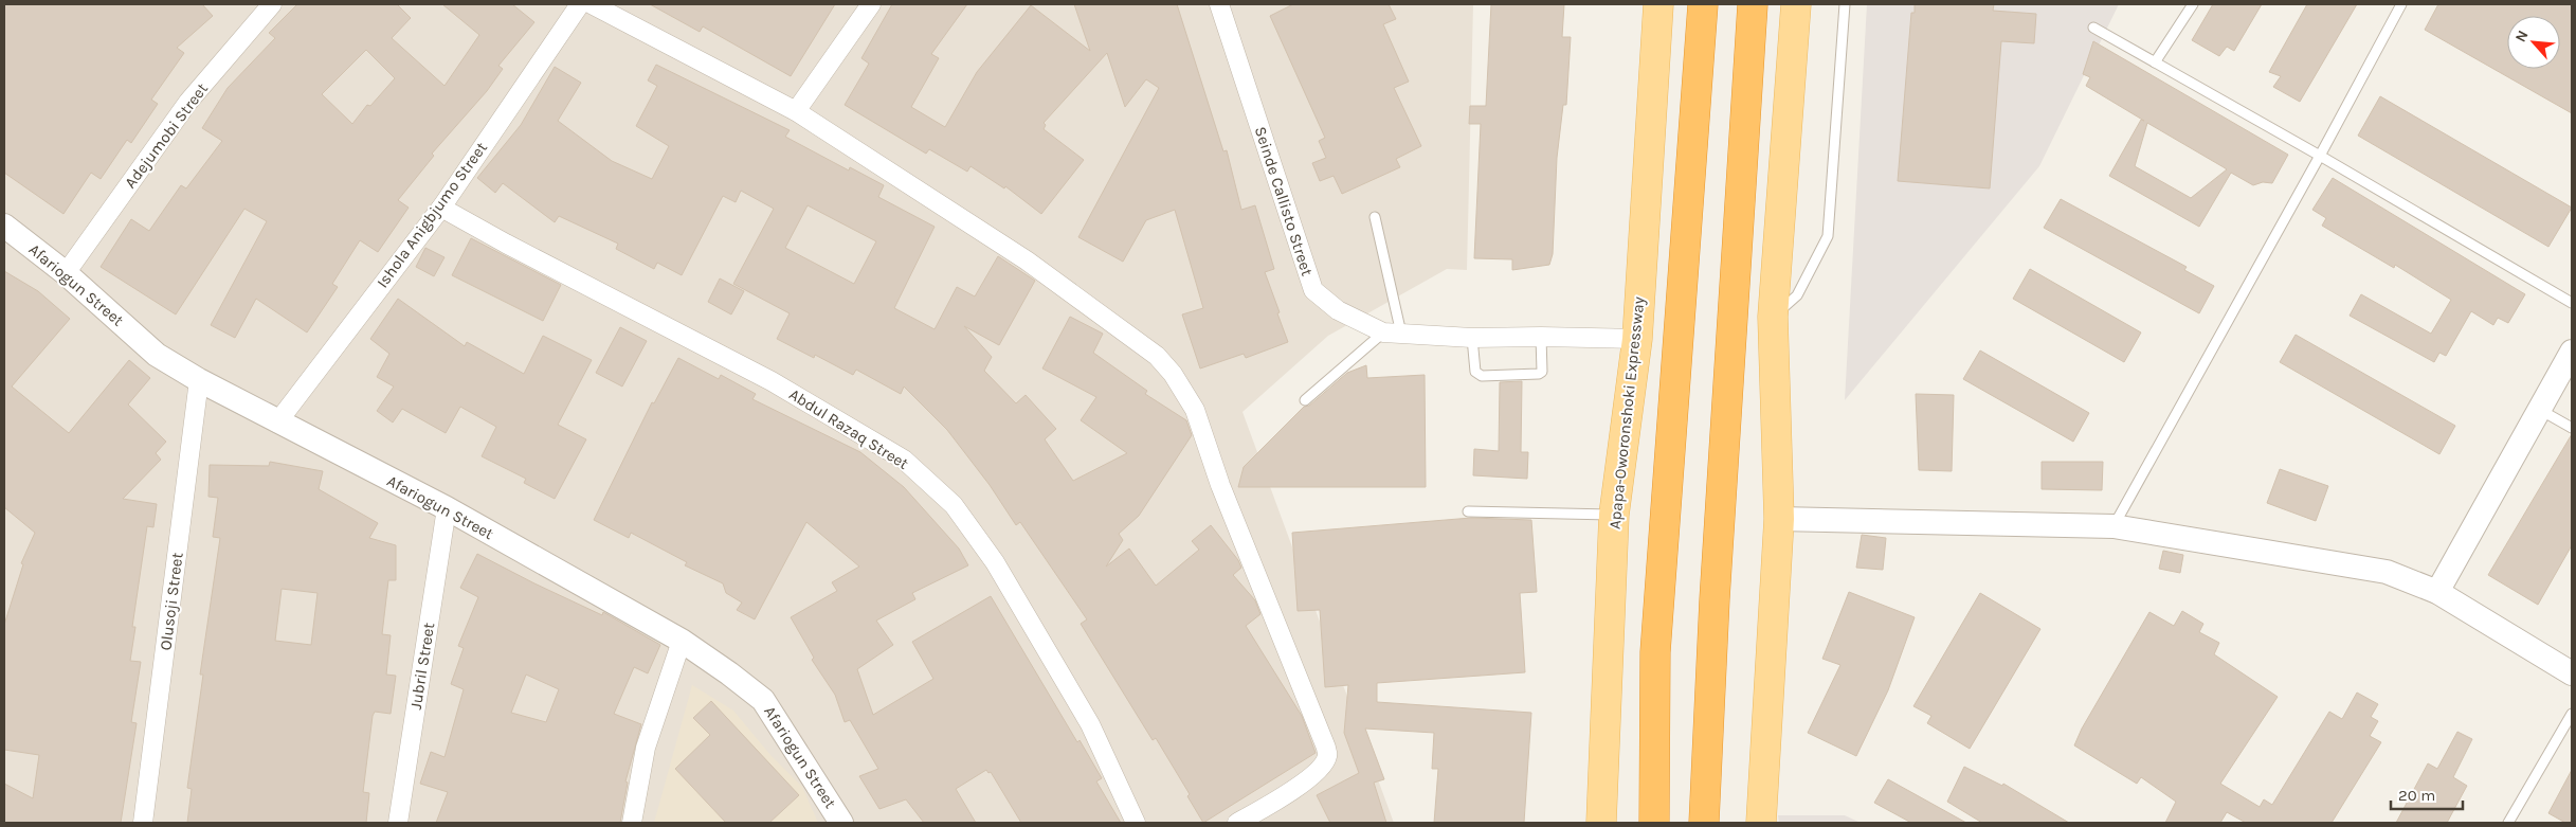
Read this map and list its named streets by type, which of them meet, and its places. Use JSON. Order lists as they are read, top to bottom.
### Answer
{
  "streets": {
    "main road": ["Apapa-Oworonshoki Expressway"],
    "street": [
      "Adejumobi Street",
      "Seinde Callisto Street",
      "Ishola Anigbjumo Street",
      "Afariogun Street",
      "Abdul Razaq Street",
      "Olusoji Street",
      "Jubril Street"
    ]
  },
  "crossings": [
    ["Adejumobi Street", "Afariogun Street"],
    ["Seinde Callisto Street", "Apapa-Oworonshoki Expressway"],
    ["Ishola Anigbjumo Street", "Afariogun Street"],
    ["Ishola Anigbjumo Street", "Abdul Razaq Street"],
    ["Afariogun Street", "Olusoji Street"],
    ["Afariogun Street", "Jubril Street"]
  ],
  "scale_bar": "20 m",
  "north": "top left"
}
